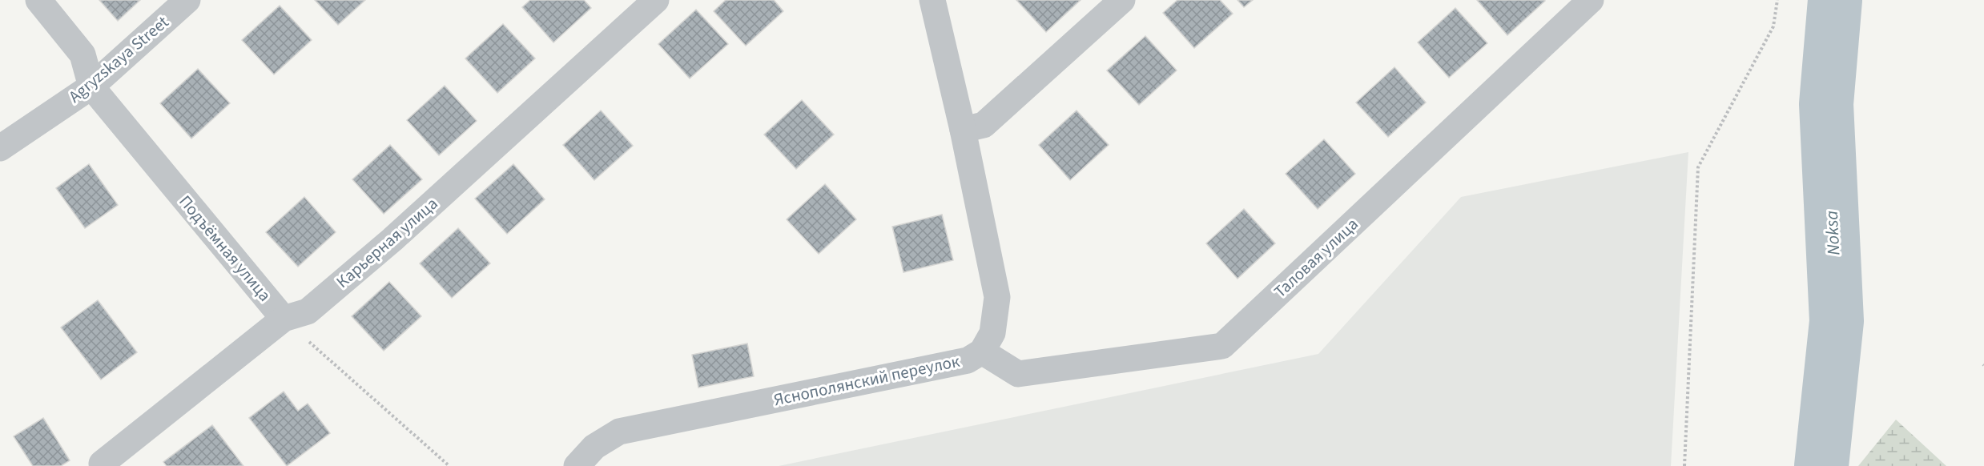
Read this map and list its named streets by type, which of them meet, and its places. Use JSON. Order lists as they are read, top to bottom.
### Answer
{
  "streets": {
    "street": [
      "Agryzskaya Street",
      "Карьерная улица",
      "Подъёмная улица",
      "Таловая улица",
      "Яснополянский переулок"
    ]
  },
  "crossings": [
    ["Agryzskaya Street", "Подъёмная улица"],
    ["Карьерная улица", "Подъёмная улица"],
    ["Таловая улица", "Яснополянский переулок"]
  ],
  "water": ["Noksa"]
}
